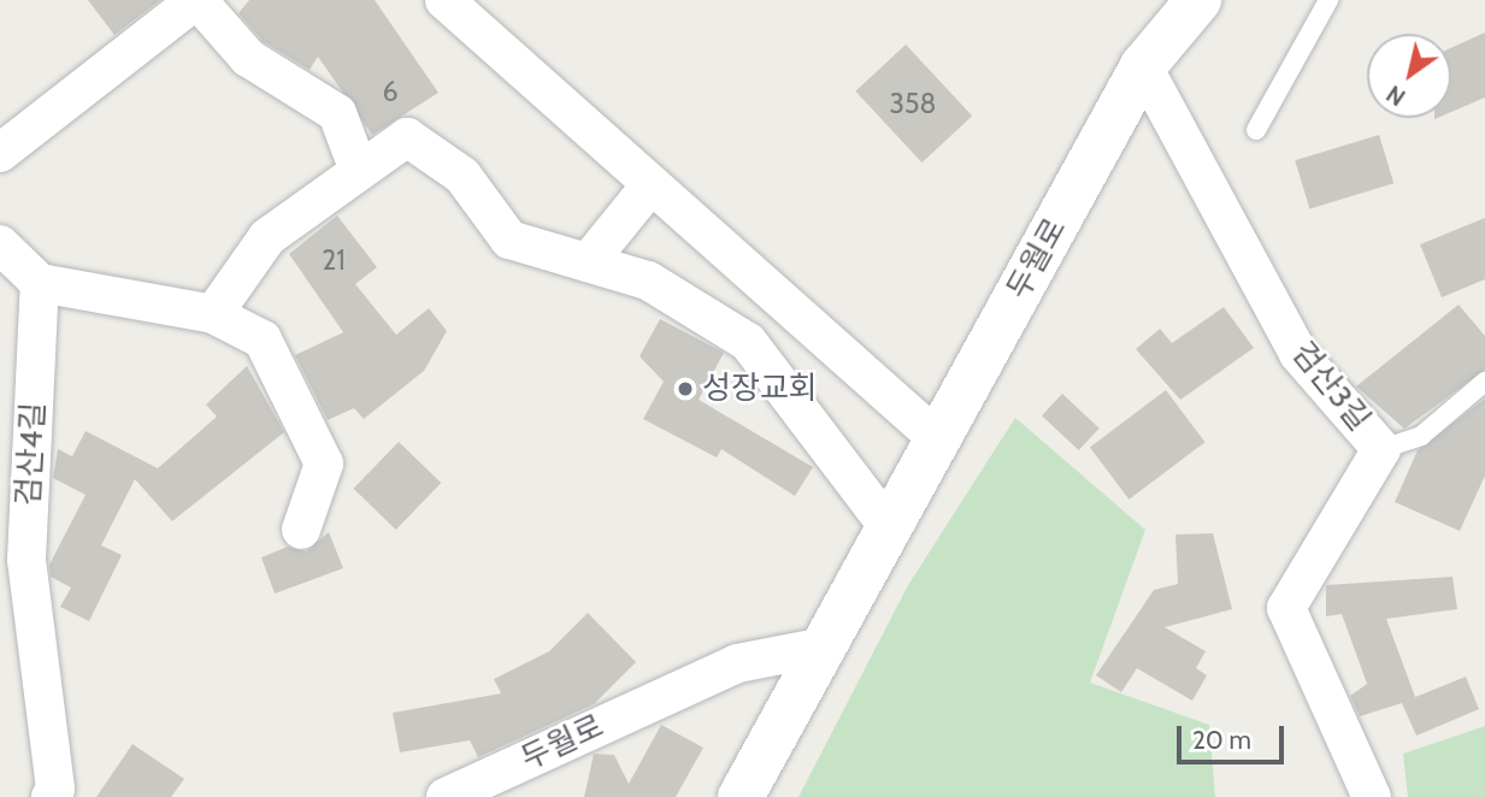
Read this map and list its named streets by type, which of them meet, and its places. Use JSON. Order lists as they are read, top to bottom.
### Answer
{
  "streets": {
    "street": ["두월로", "검산3길", "검산4길"]
  },
  "crossings": [
    ["두월로", "검산3길"]
  ],
  "places": ["성장교회"],
  "house_numbers": ["6", "358", "21"],
  "scale_bar": "20 m",
  "north": "bottom left"
}
